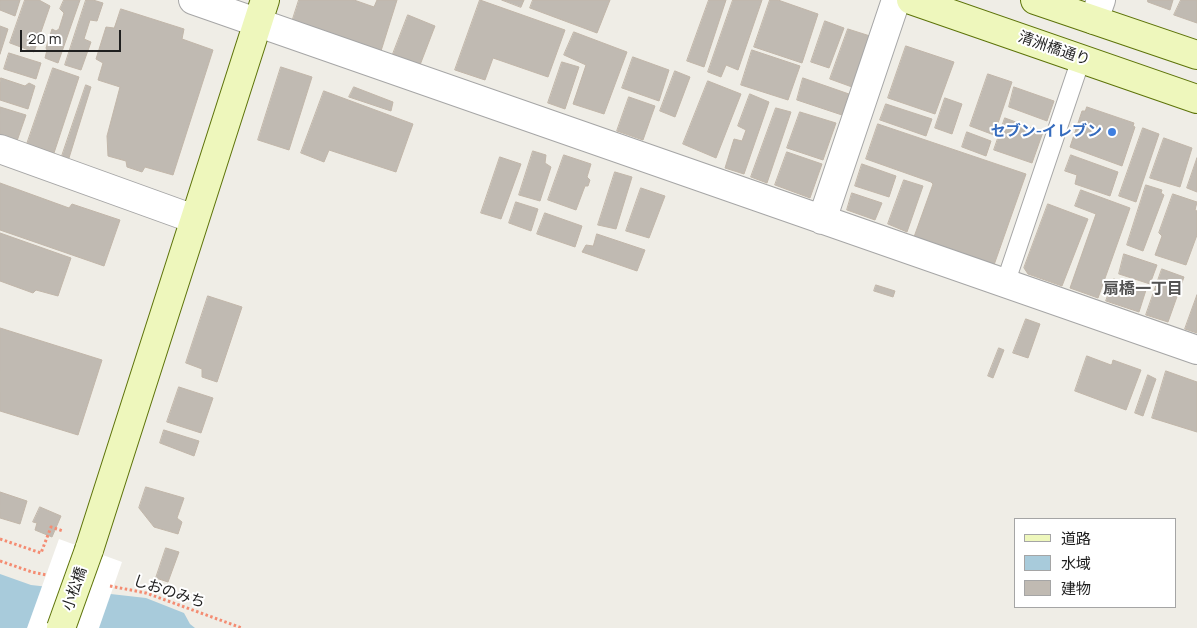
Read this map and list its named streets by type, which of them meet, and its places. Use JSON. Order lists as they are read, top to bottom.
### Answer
{
  "streets": {
    "street": ["清洲橋通り", "小松橋"],
    "path": ["しおのみち"]
  },
  "districts": ["扇橋一丁目"],
  "places": ["セブン-イレブン"],
  "legend": ["道路", "水域", "建物"],
  "scale_bar": "20 m"
}
